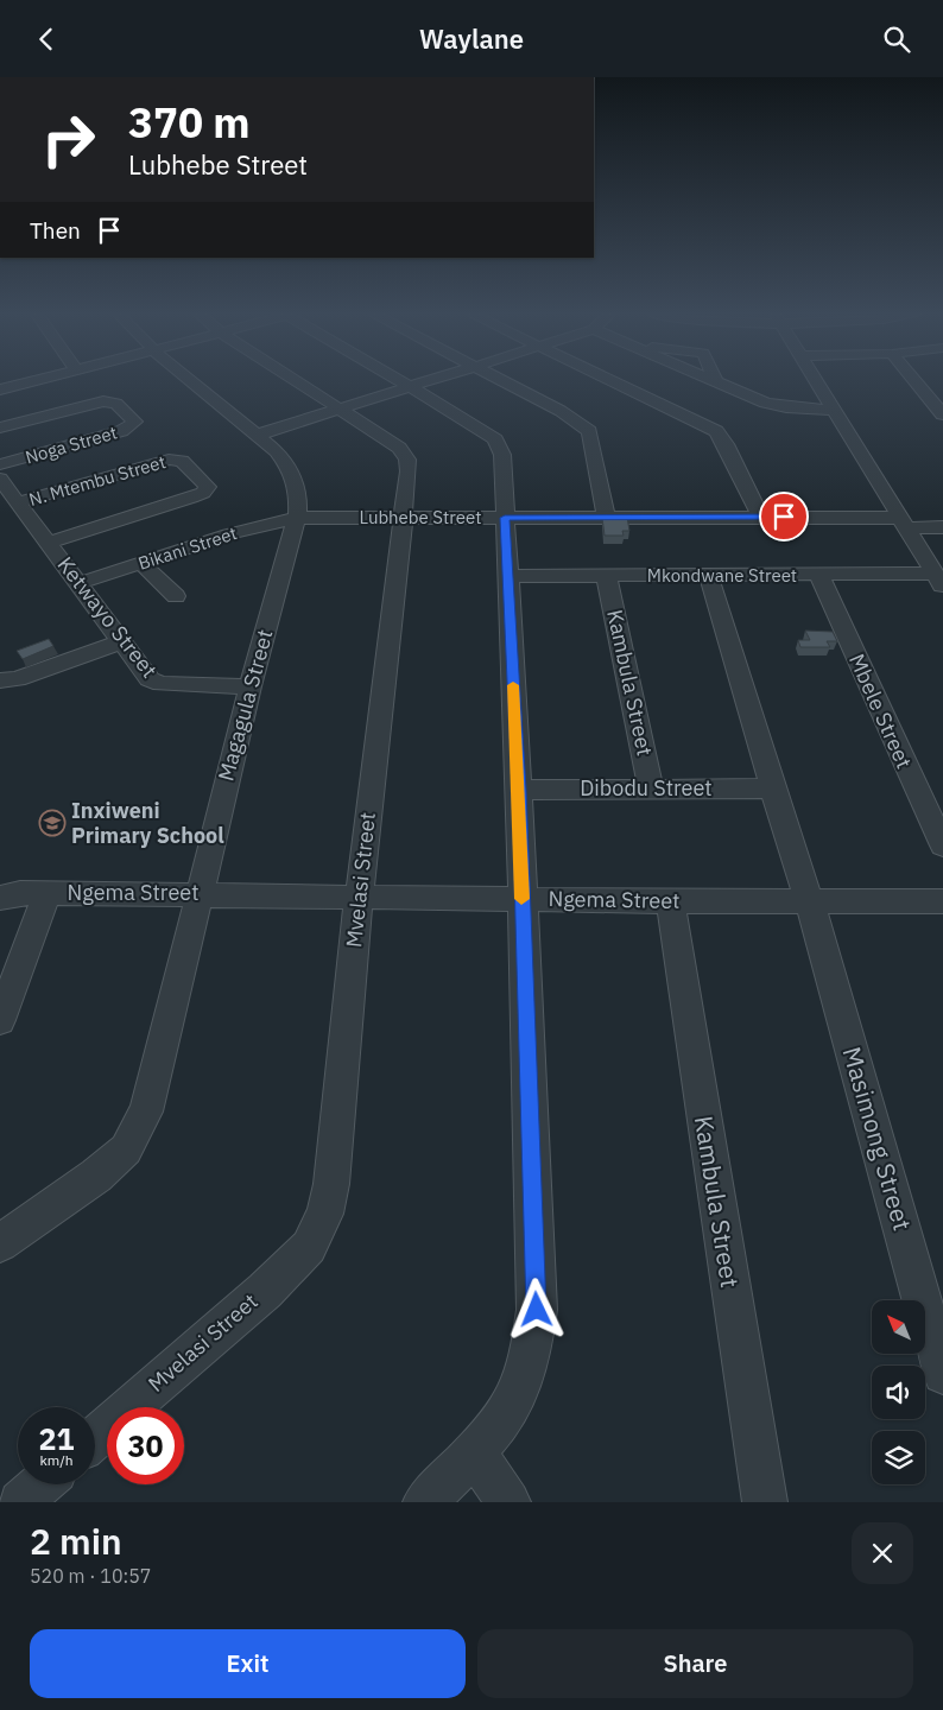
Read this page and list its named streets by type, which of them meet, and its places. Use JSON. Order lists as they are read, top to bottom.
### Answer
{
  "streets": {
    "street": [
      "Noga Street",
      "N. Mtembu Street",
      "Lubhebe Street",
      "Bikani Street",
      "Mkondwane Street",
      "Ketwayo Street",
      "Kambula Street",
      "Magagula Street",
      "Mbele Street",
      "Dibodu Street",
      "Mvelasi Street",
      "Ngema Street",
      "Masimong Street"
    ]
  },
  "crossings": [
    ["N. Mtembu Street", "Ketwayo Street"],
    ["Lubhebe Street", "Bikani Street"],
    ["Lubhebe Street", "Magagula Street"],
    ["Lubhebe Street", "Mvelasi Street"],
    ["Bikani Street", "Ketwayo Street"],
    ["Bikani Street", "Magagula Street"],
    ["Mkondwane Street", "Kambula Street"],
    ["Mkondwane Street", "Mbele Street"],
    ["Mkondwane Street", "Masimong Street"],
    ["Ketwayo Street", "Magagula Street"],
    ["Kambula Street", "Dibodu Street"],
    ["Kambula Street", "Ngema Street"],
    ["Magagula Street", "Ngema Street"],
    ["Dibodu Street", "Masimong Street"],
    ["Mvelasi Street", "Ngema Street"],
    ["Ngema Street", "Masimong Street"]
  ],
  "places": {
    "school or university": ["Inxiweni Primary School"]
  },
  "north": "top left",
  "page": {
    "header": "Waylane",
    "turn": ["370 m", "Lubhebe Street"],
    "then": "Then",
    "speed": "21 km/h",
    "limit": "30",
    "heading": ["2 min", "520 m · 10:57"],
    "buttons": ["Exit", "Share"]
  }
}
